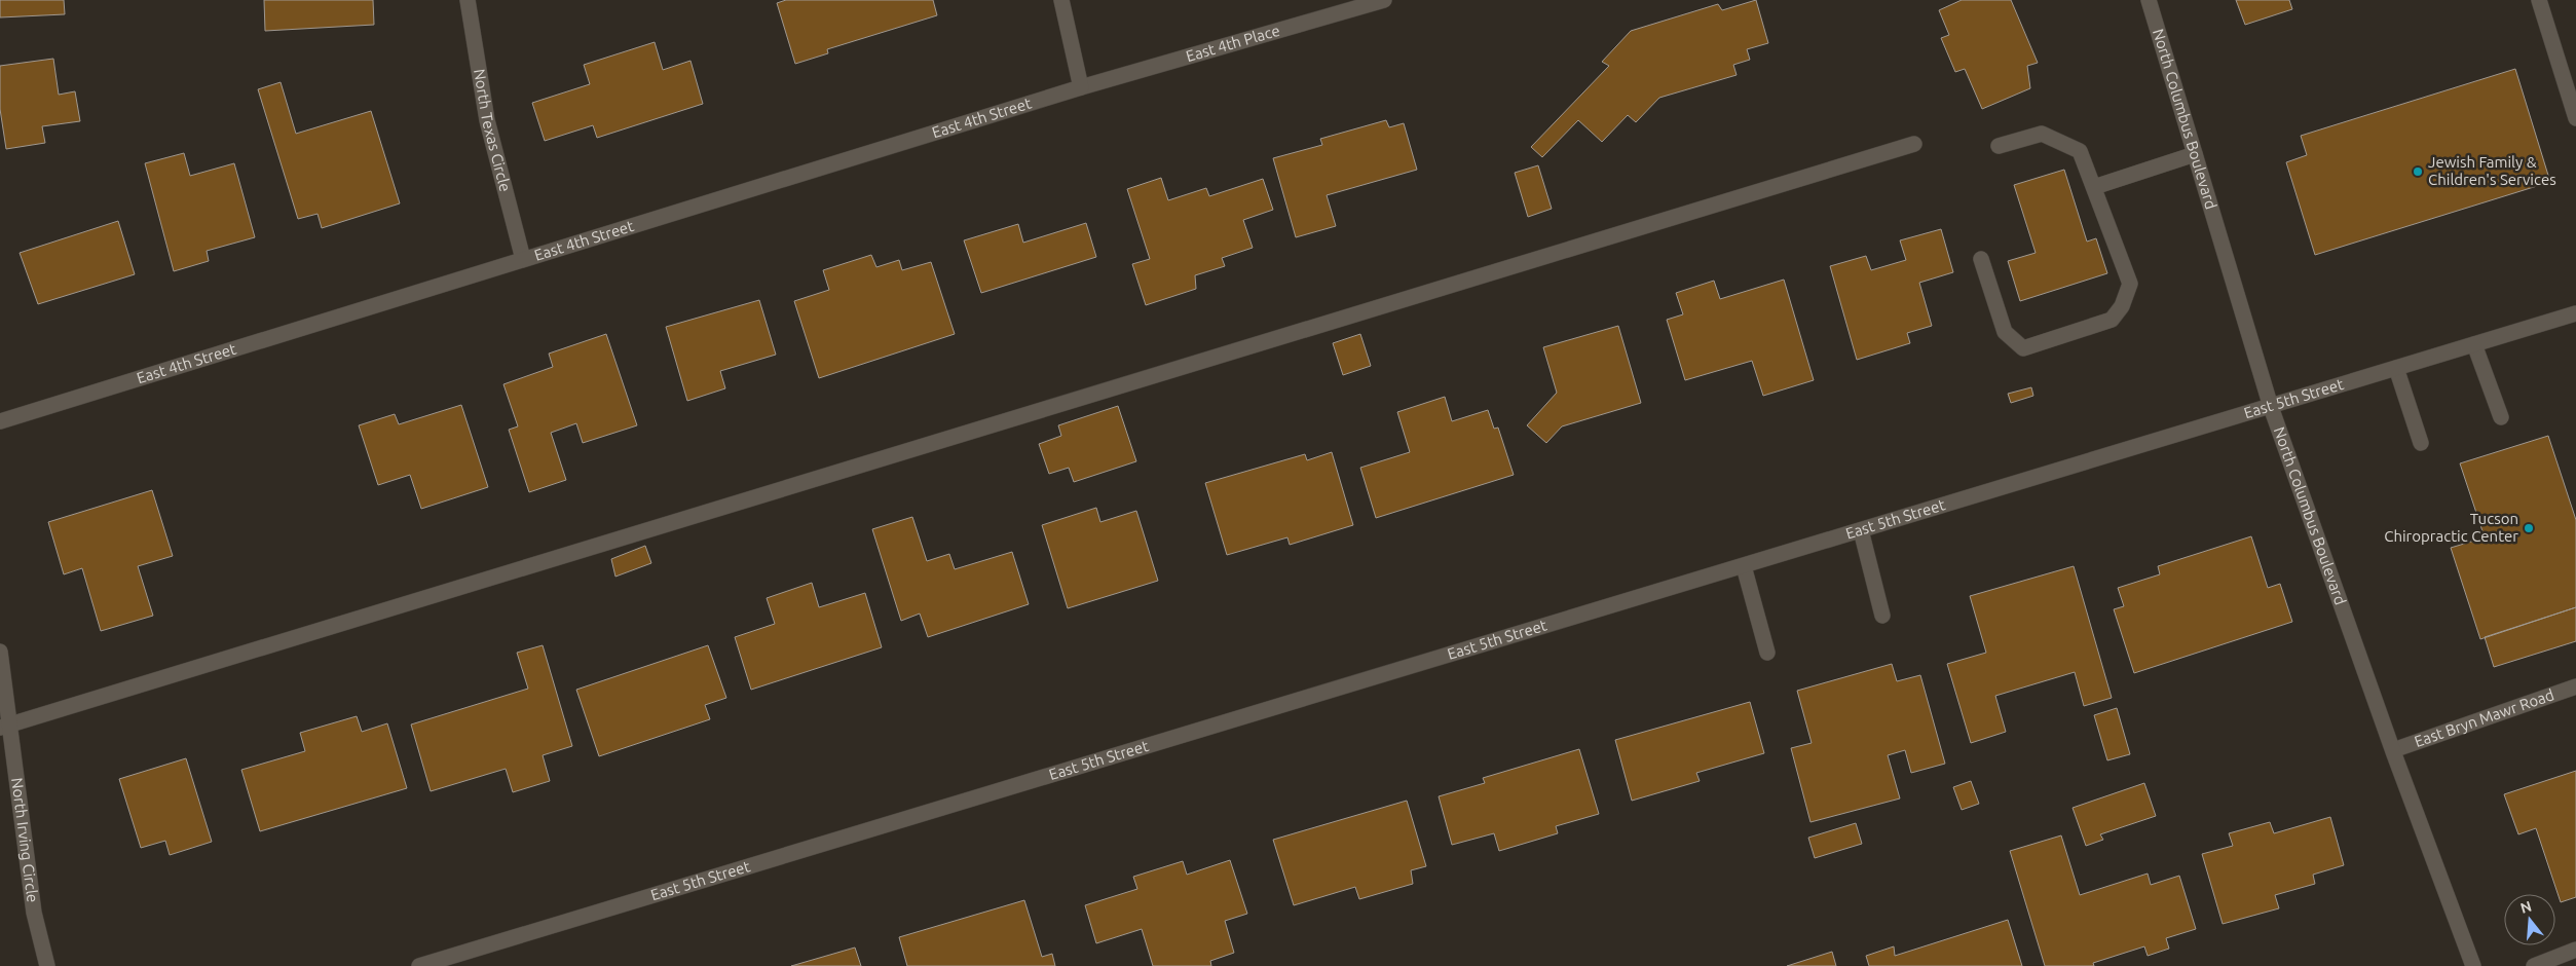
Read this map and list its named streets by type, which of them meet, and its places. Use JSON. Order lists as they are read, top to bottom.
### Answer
{
  "streets": {
    "street": [
      "East 4th Place",
      "East 4th Street",
      "North Columbus Boulevard",
      "North Texas Circle",
      "East 5th Street",
      "East Bryn Mawr Road",
      "North Irving Circle"
    ]
  },
  "crossings": [
    ["East 4th Place", "East 4th Street"],
    ["East 4th Street", "North Texas Circle"],
    ["North Columbus Boulevard", "East 5th Street"],
    ["North Columbus Boulevard", "East Bryn Mawr Road"]
  ],
  "places": ["Jewish Family & Children's Services", "Tucson Chiropractic Center"],
  "north": "top"
}
